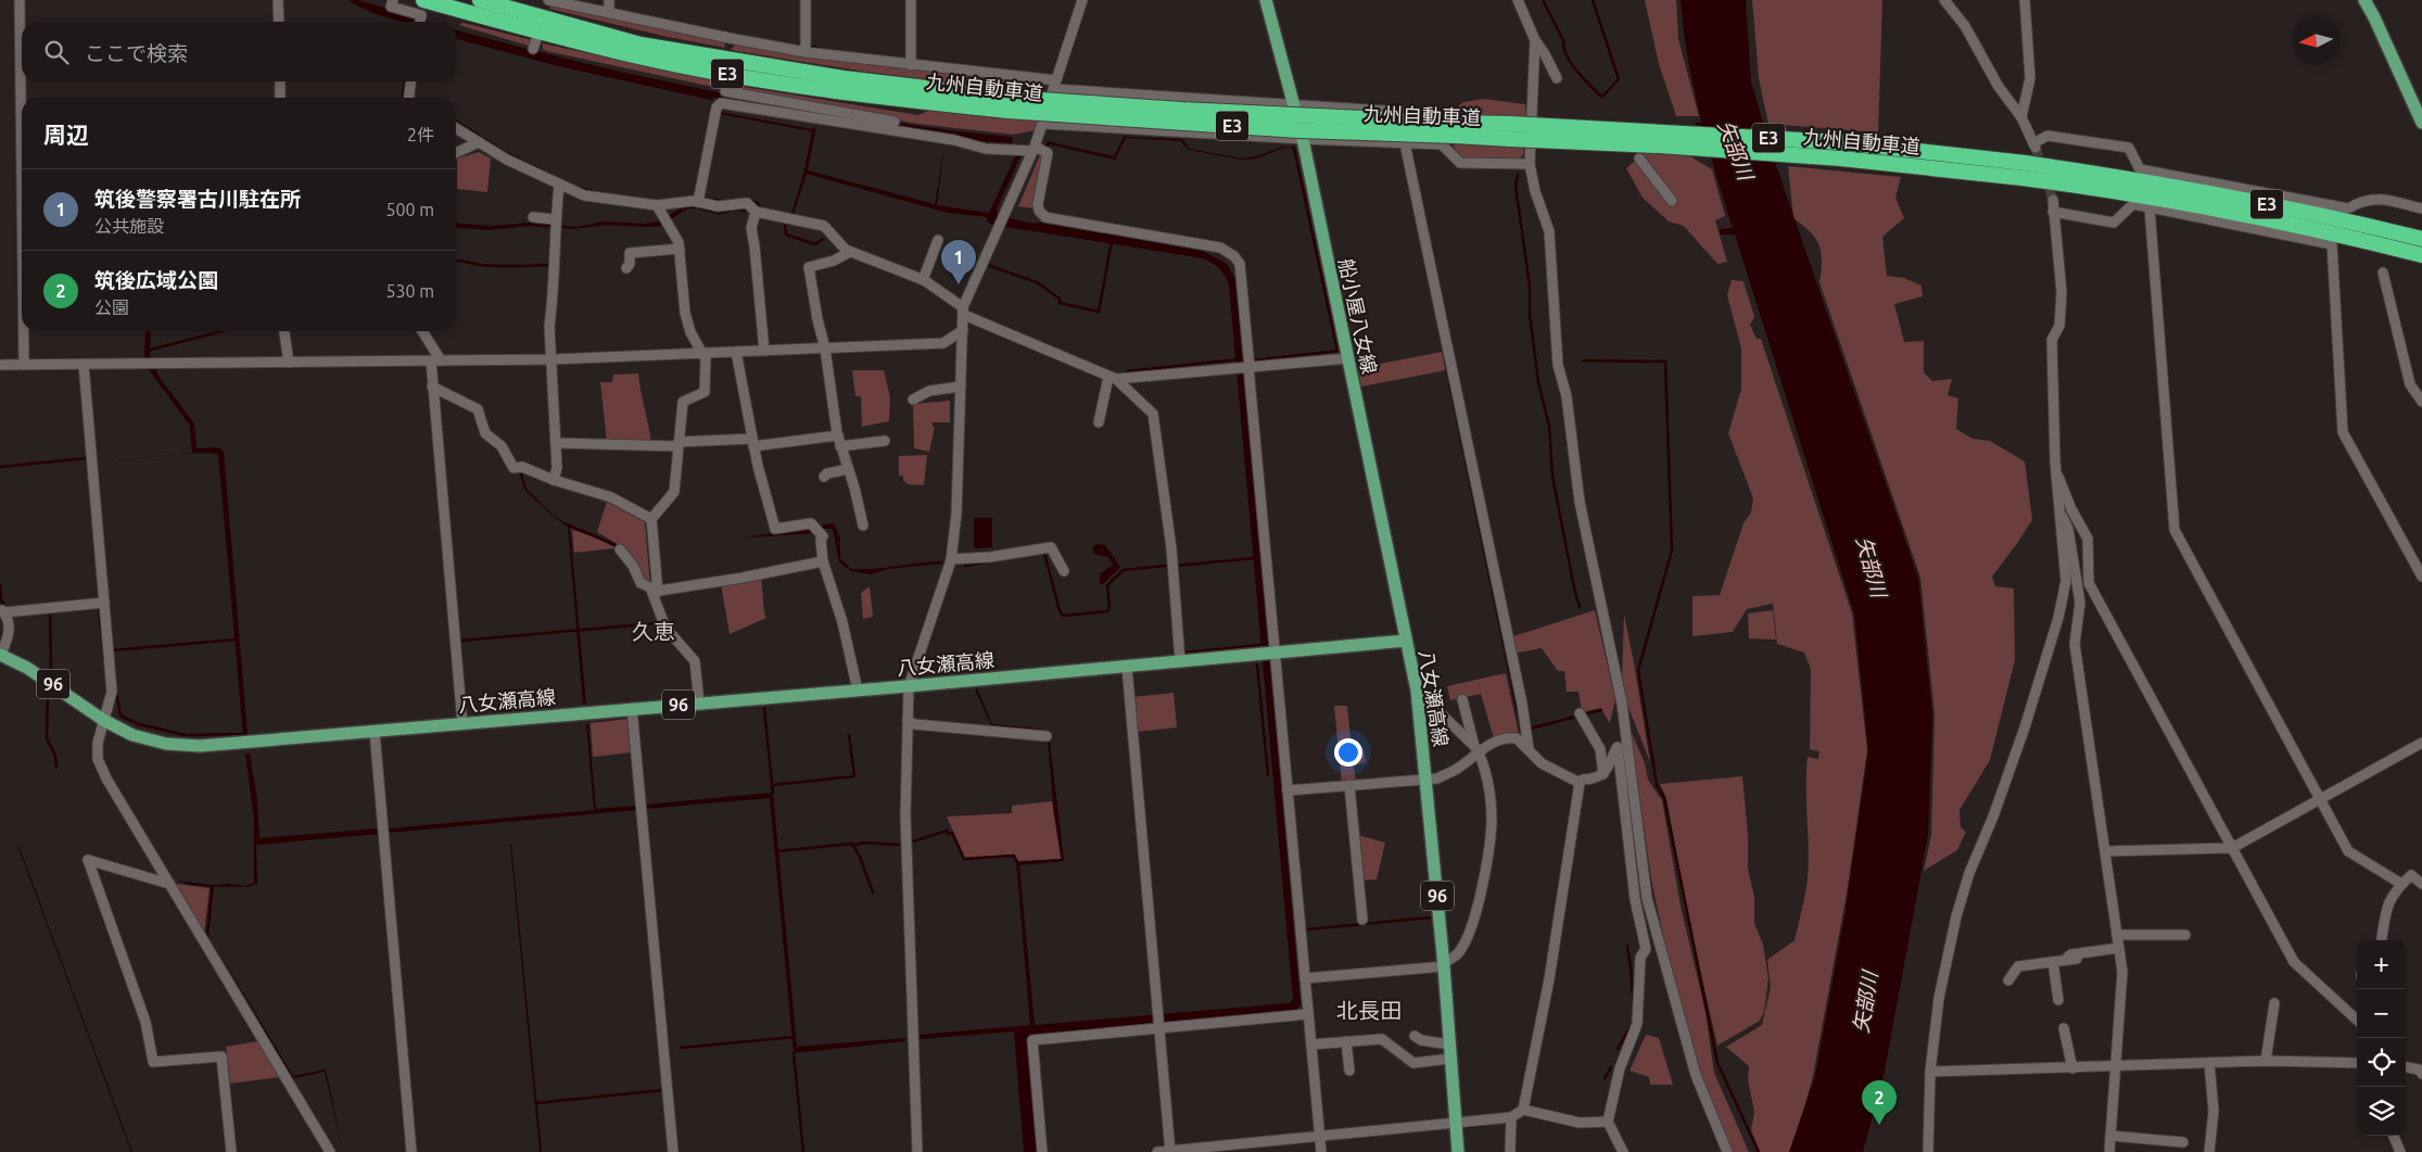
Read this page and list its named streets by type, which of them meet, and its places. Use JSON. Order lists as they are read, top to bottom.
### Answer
{
  "streets": {
    "highway": ["E3", "九州自動車道"],
    "main road": ["船小屋八女線", "八女瀬高線", "96"]
  },
  "crossings": [
    ["船小屋八女線", "八女瀬高線"]
  ],
  "districts": ["久恵", "北長田"],
  "water": ["矢部川"],
  "north": "left",
  "page": {
    "search": "ここで検索",
    "heading": ["周辺", "2件"],
    "list": [
      {
        "mark": "1",
        "name": "筑後警察署古川駐在所",
        "note": "公共施設",
        "value": "500 m"
      },
      {
        "mark": "2",
        "name": "筑後広域公園",
        "note": "公園",
        "value": "530 m"
      }
    ],
    "pins": ["1", "2"],
    "map_buttons": ["+", "−"]
  }
}
